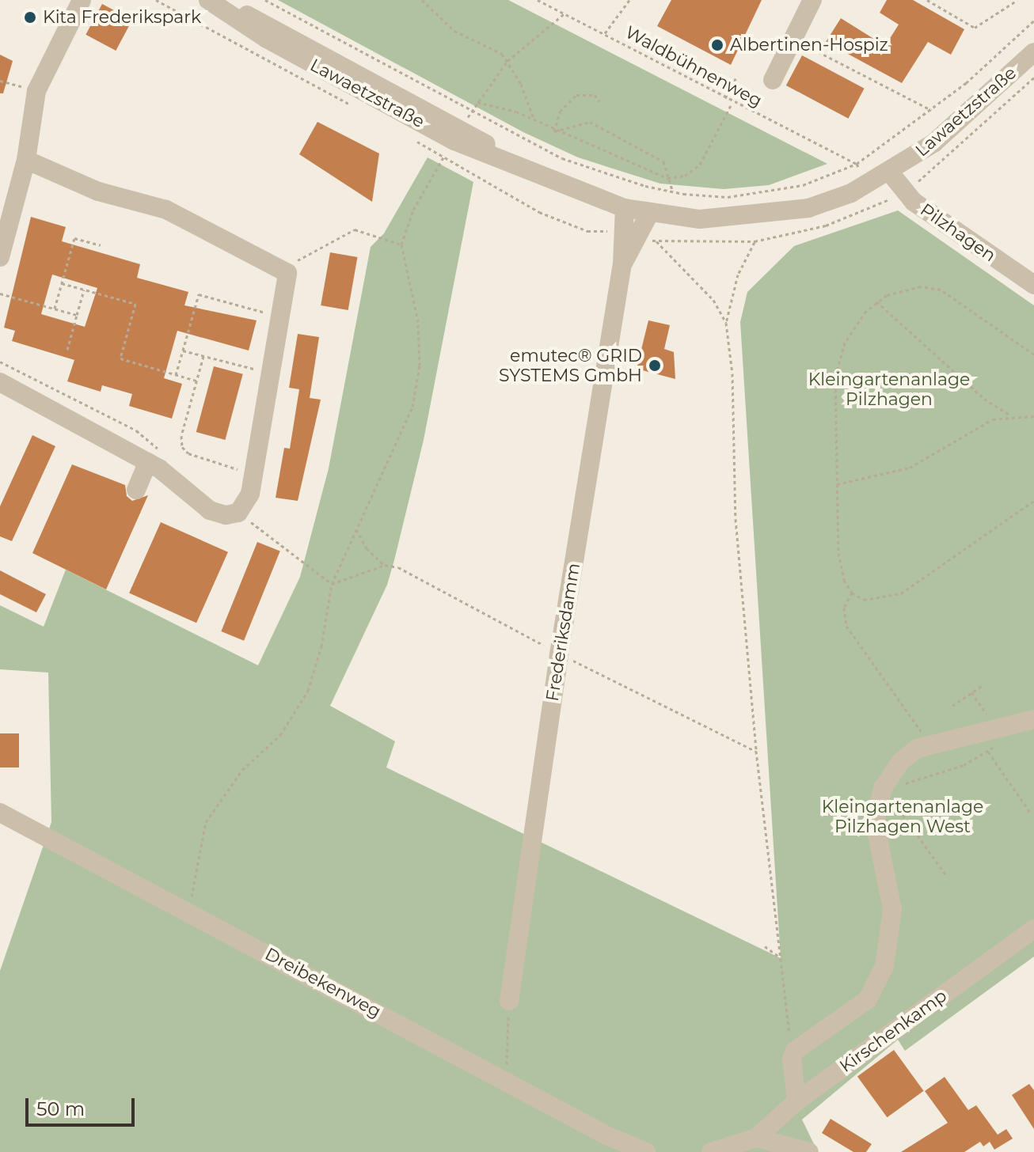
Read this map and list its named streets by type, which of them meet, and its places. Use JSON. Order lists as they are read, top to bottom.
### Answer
{
  "streets": {
    "street": [
      "Lawaetzstraße",
      "Pilzhagen",
      "Frederiksdamm",
      "Dreibekenweg",
      "Kirschenkamp"
    ],
    "path": ["Waldbühnenweg"]
  },
  "crossings": [
    ["Lawaetzstraße", "Pilzhagen"],
    ["Lawaetzstraße", "Frederiksdamm"]
  ],
  "parks": ["Kleingartenanlage Pilzhagen", "Kleingartenanlage Pilzhagen West"],
  "places": ["Kita Frederikspark", "Albertinen-Hospiz", "emutec® GRID SYSTEMS GmbH"],
  "scale_bar": "50 m"
}
